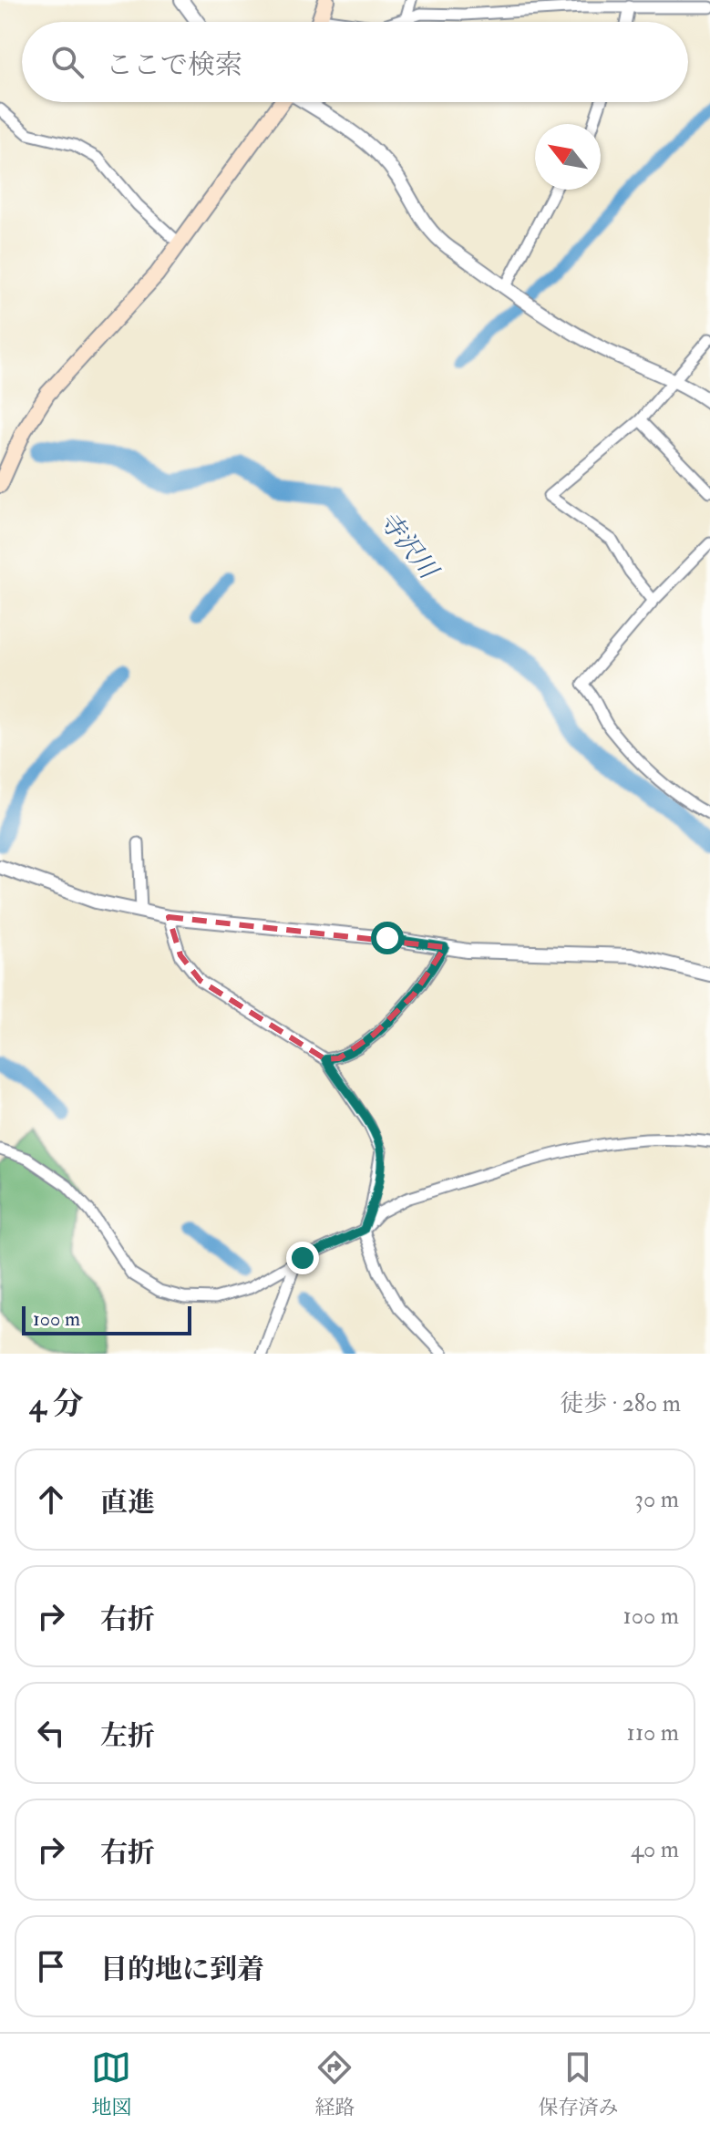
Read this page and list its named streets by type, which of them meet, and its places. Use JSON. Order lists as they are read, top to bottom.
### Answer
{
  "water": ["寺沢川"],
  "scale_bar": "100 m",
  "north": "top left",
  "page": {
    "search": "ここで検索",
    "scale": "100 m",
    "heading": ["4 分", "徒歩 · 280 m"],
    "list": [
      ["直進", "30 m"],
      ["右折", "100 m"],
      ["左折", "110 m"],
      ["右折", "40 m"],
      "目的地に到着"
    ],
    "nav": ["地図", "経路", "保存済み"]
  }
}
